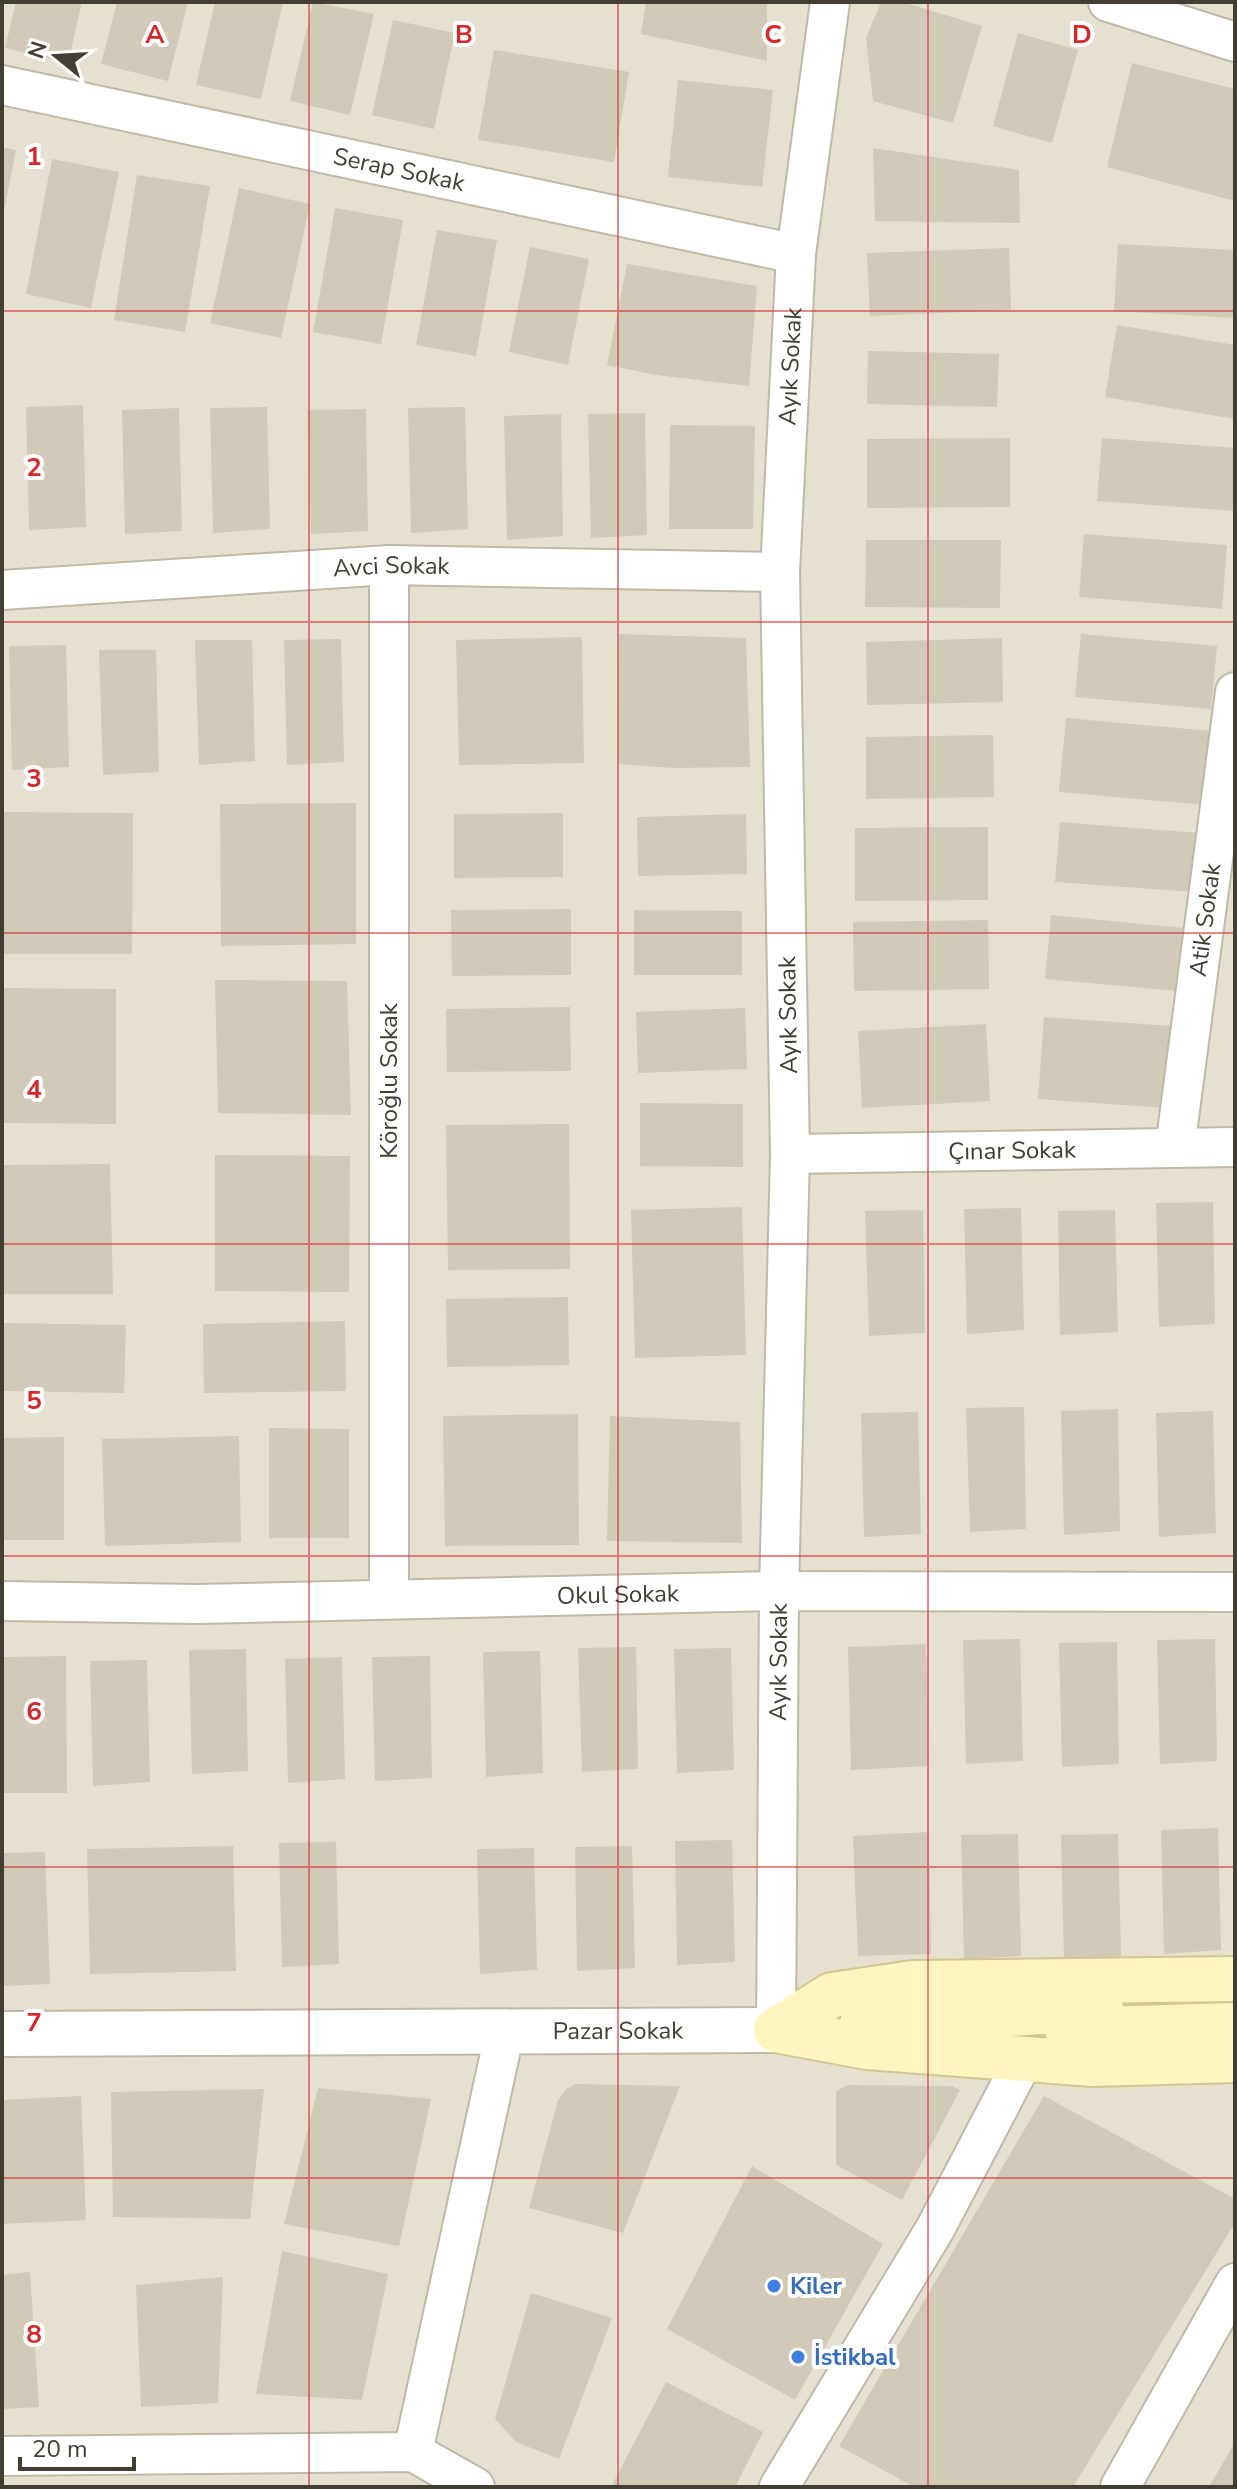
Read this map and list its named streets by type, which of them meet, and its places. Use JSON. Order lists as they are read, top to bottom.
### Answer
{
  "streets": {
    "main road": ["Pazar Sokak"],
    "street": [
      "Serap Sokak",
      "Ayık Sokak",
      "Avci Sokak",
      "Atik Sokak",
      "Köroğlu Sokak",
      "Çınar Sokak",
      "Okul Sokak"
    ]
  },
  "crossings": [
    ["Serap Sokak", "Ayık Sokak"],
    ["Ayık Sokak", "Avci Sokak"],
    ["Ayık Sokak", "Çınar Sokak"],
    ["Ayık Sokak", "Okul Sokak"],
    ["Ayık Sokak", "Pazar Sokak"],
    ["Avci Sokak", "Köroğlu Sokak"],
    ["Atik Sokak", "Çınar Sokak"],
    ["Köroğlu Sokak", "Okul Sokak"]
  ],
  "places": ["Kiler", "İstikbal"],
  "scale_bar": "20 m",
  "north": "left",
  "grid": {
    "columns": [
      "A",
      "B",
      "C",
      "D"
    ],
    "rows": [
      "1",
      "2",
      "3",
      "4",
      "5",
      "6",
      "7",
      "8"
    ]
  }
}
